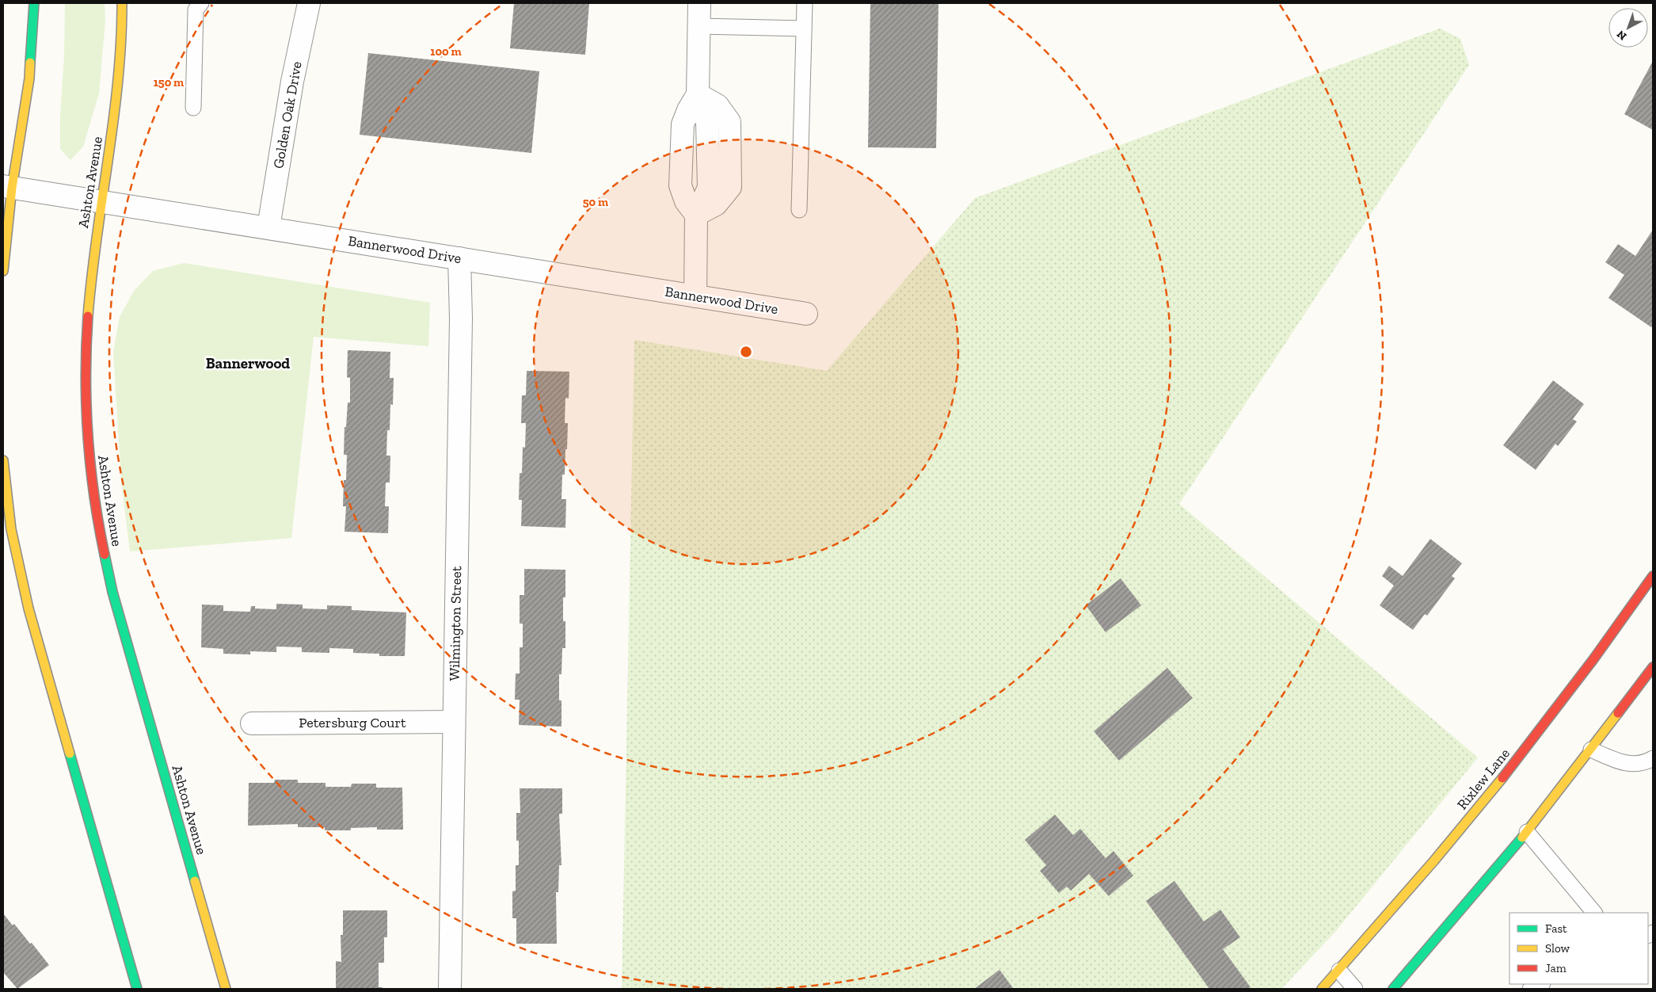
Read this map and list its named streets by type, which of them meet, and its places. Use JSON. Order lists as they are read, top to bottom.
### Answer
{
  "streets": {
    "main road": ["Ashton Avenue", "Rixlew Lane"],
    "street": [
      "Golden Oak Drive",
      "Bannerwood Drive",
      "Wilmington Street",
      "Petersburg Court"
    ]
  },
  "crossings": [
    ["Golden Oak Drive", "Bannerwood Drive"],
    ["Ashton Avenue", "Bannerwood Drive"],
    ["Bannerwood Drive", "Wilmington Street"],
    ["Wilmington Street", "Petersburg Court"]
  ],
  "districts": ["Bannerwood"],
  "legend": ["Fast", "Slow", "Jam"],
  "north": "bottom left",
  "rings": ["100 m", "150 m", "50 m"]
}
